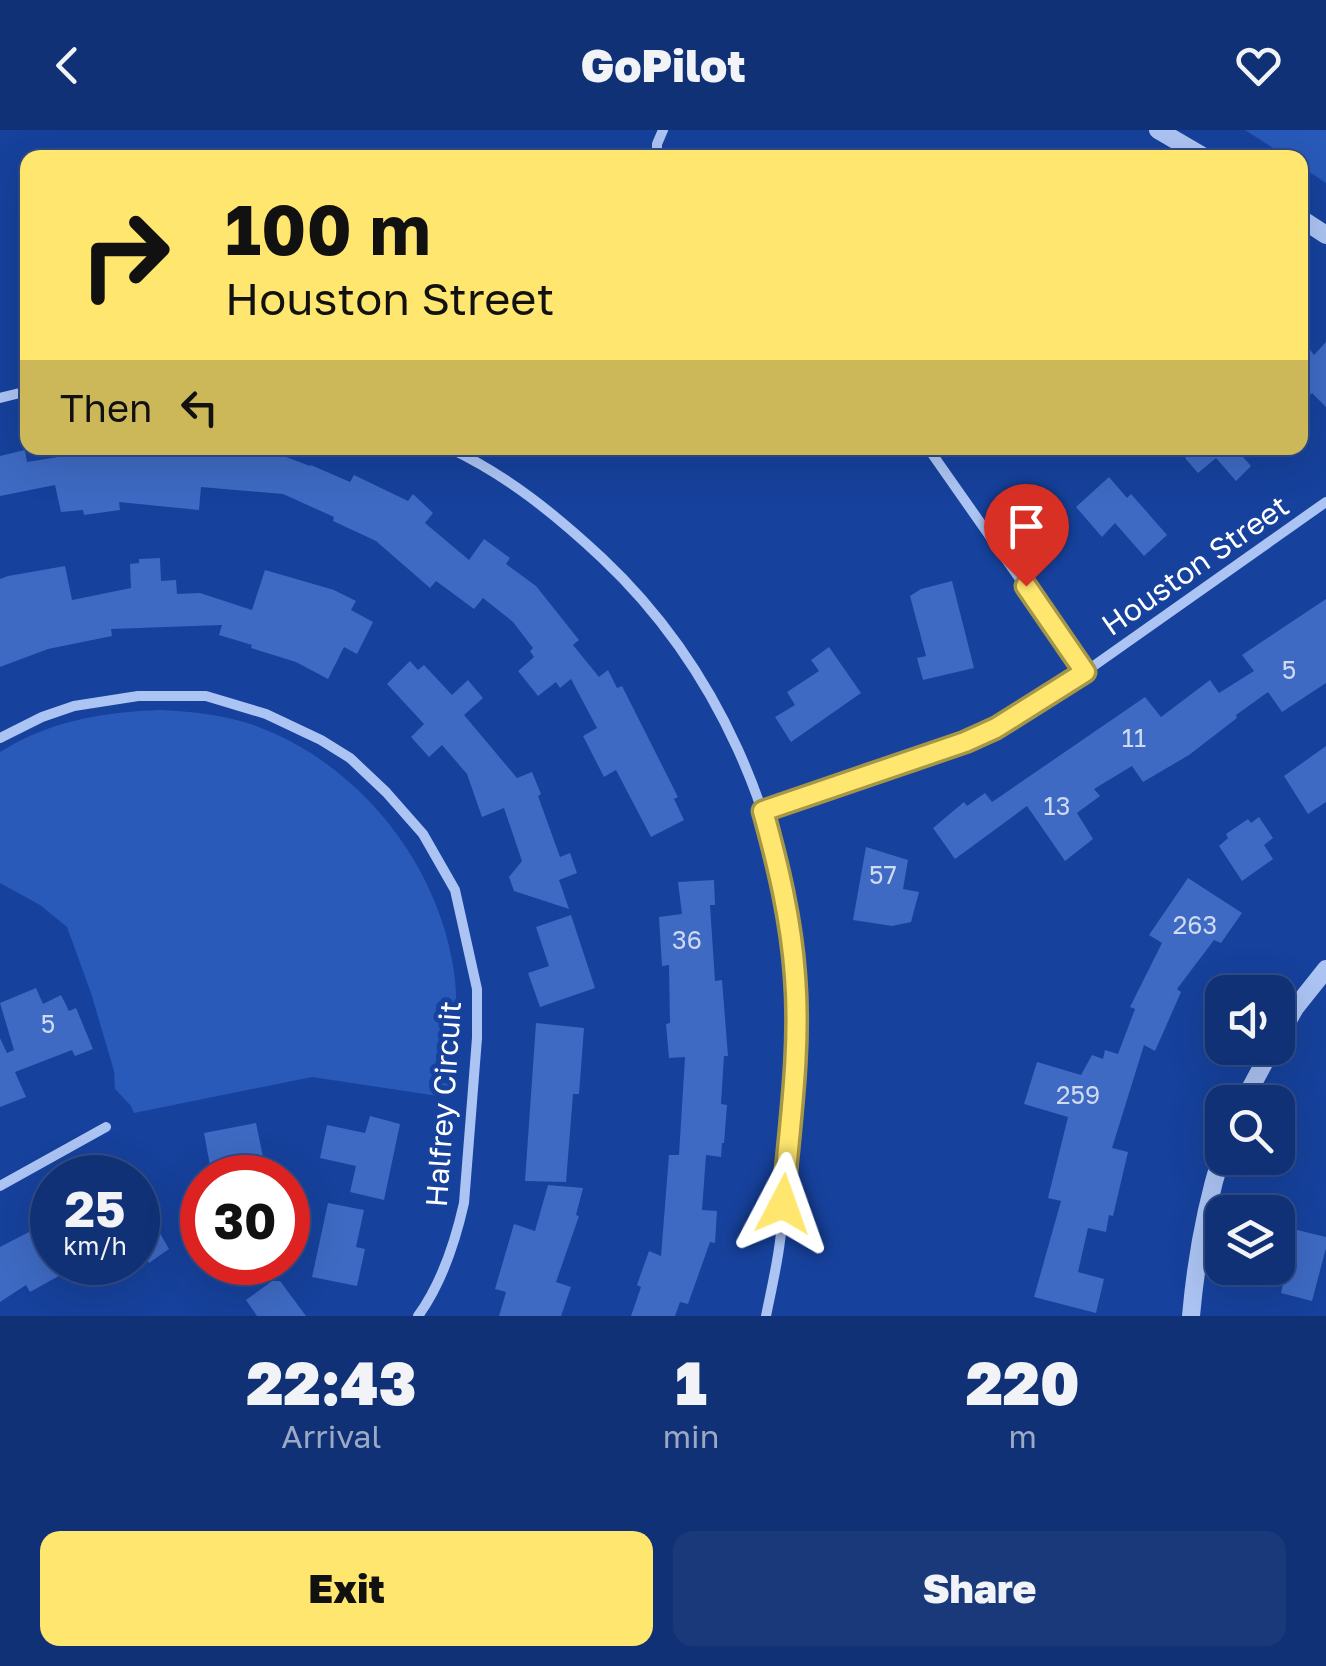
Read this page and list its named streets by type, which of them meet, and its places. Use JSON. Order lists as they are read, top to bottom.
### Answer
{
  "streets": {
    "street": ["Houston Street", "Halfrey Circuit"]
  },
  "house_numbers": [
    "5",
    "11",
    "13",
    "57",
    "263",
    "36",
    "5",
    "259"
  ],
  "page": {
    "header": "GoPilot",
    "turn": ["100 m", "Houston Street"],
    "then": "Then",
    "speed": "25 km/h",
    "limit": "30",
    "eta": [
      "22:43",
      "Arrival",
      "1",
      "min",
      "220",
      "m"
    ],
    "buttons": ["Exit", "Share"]
  }
}
